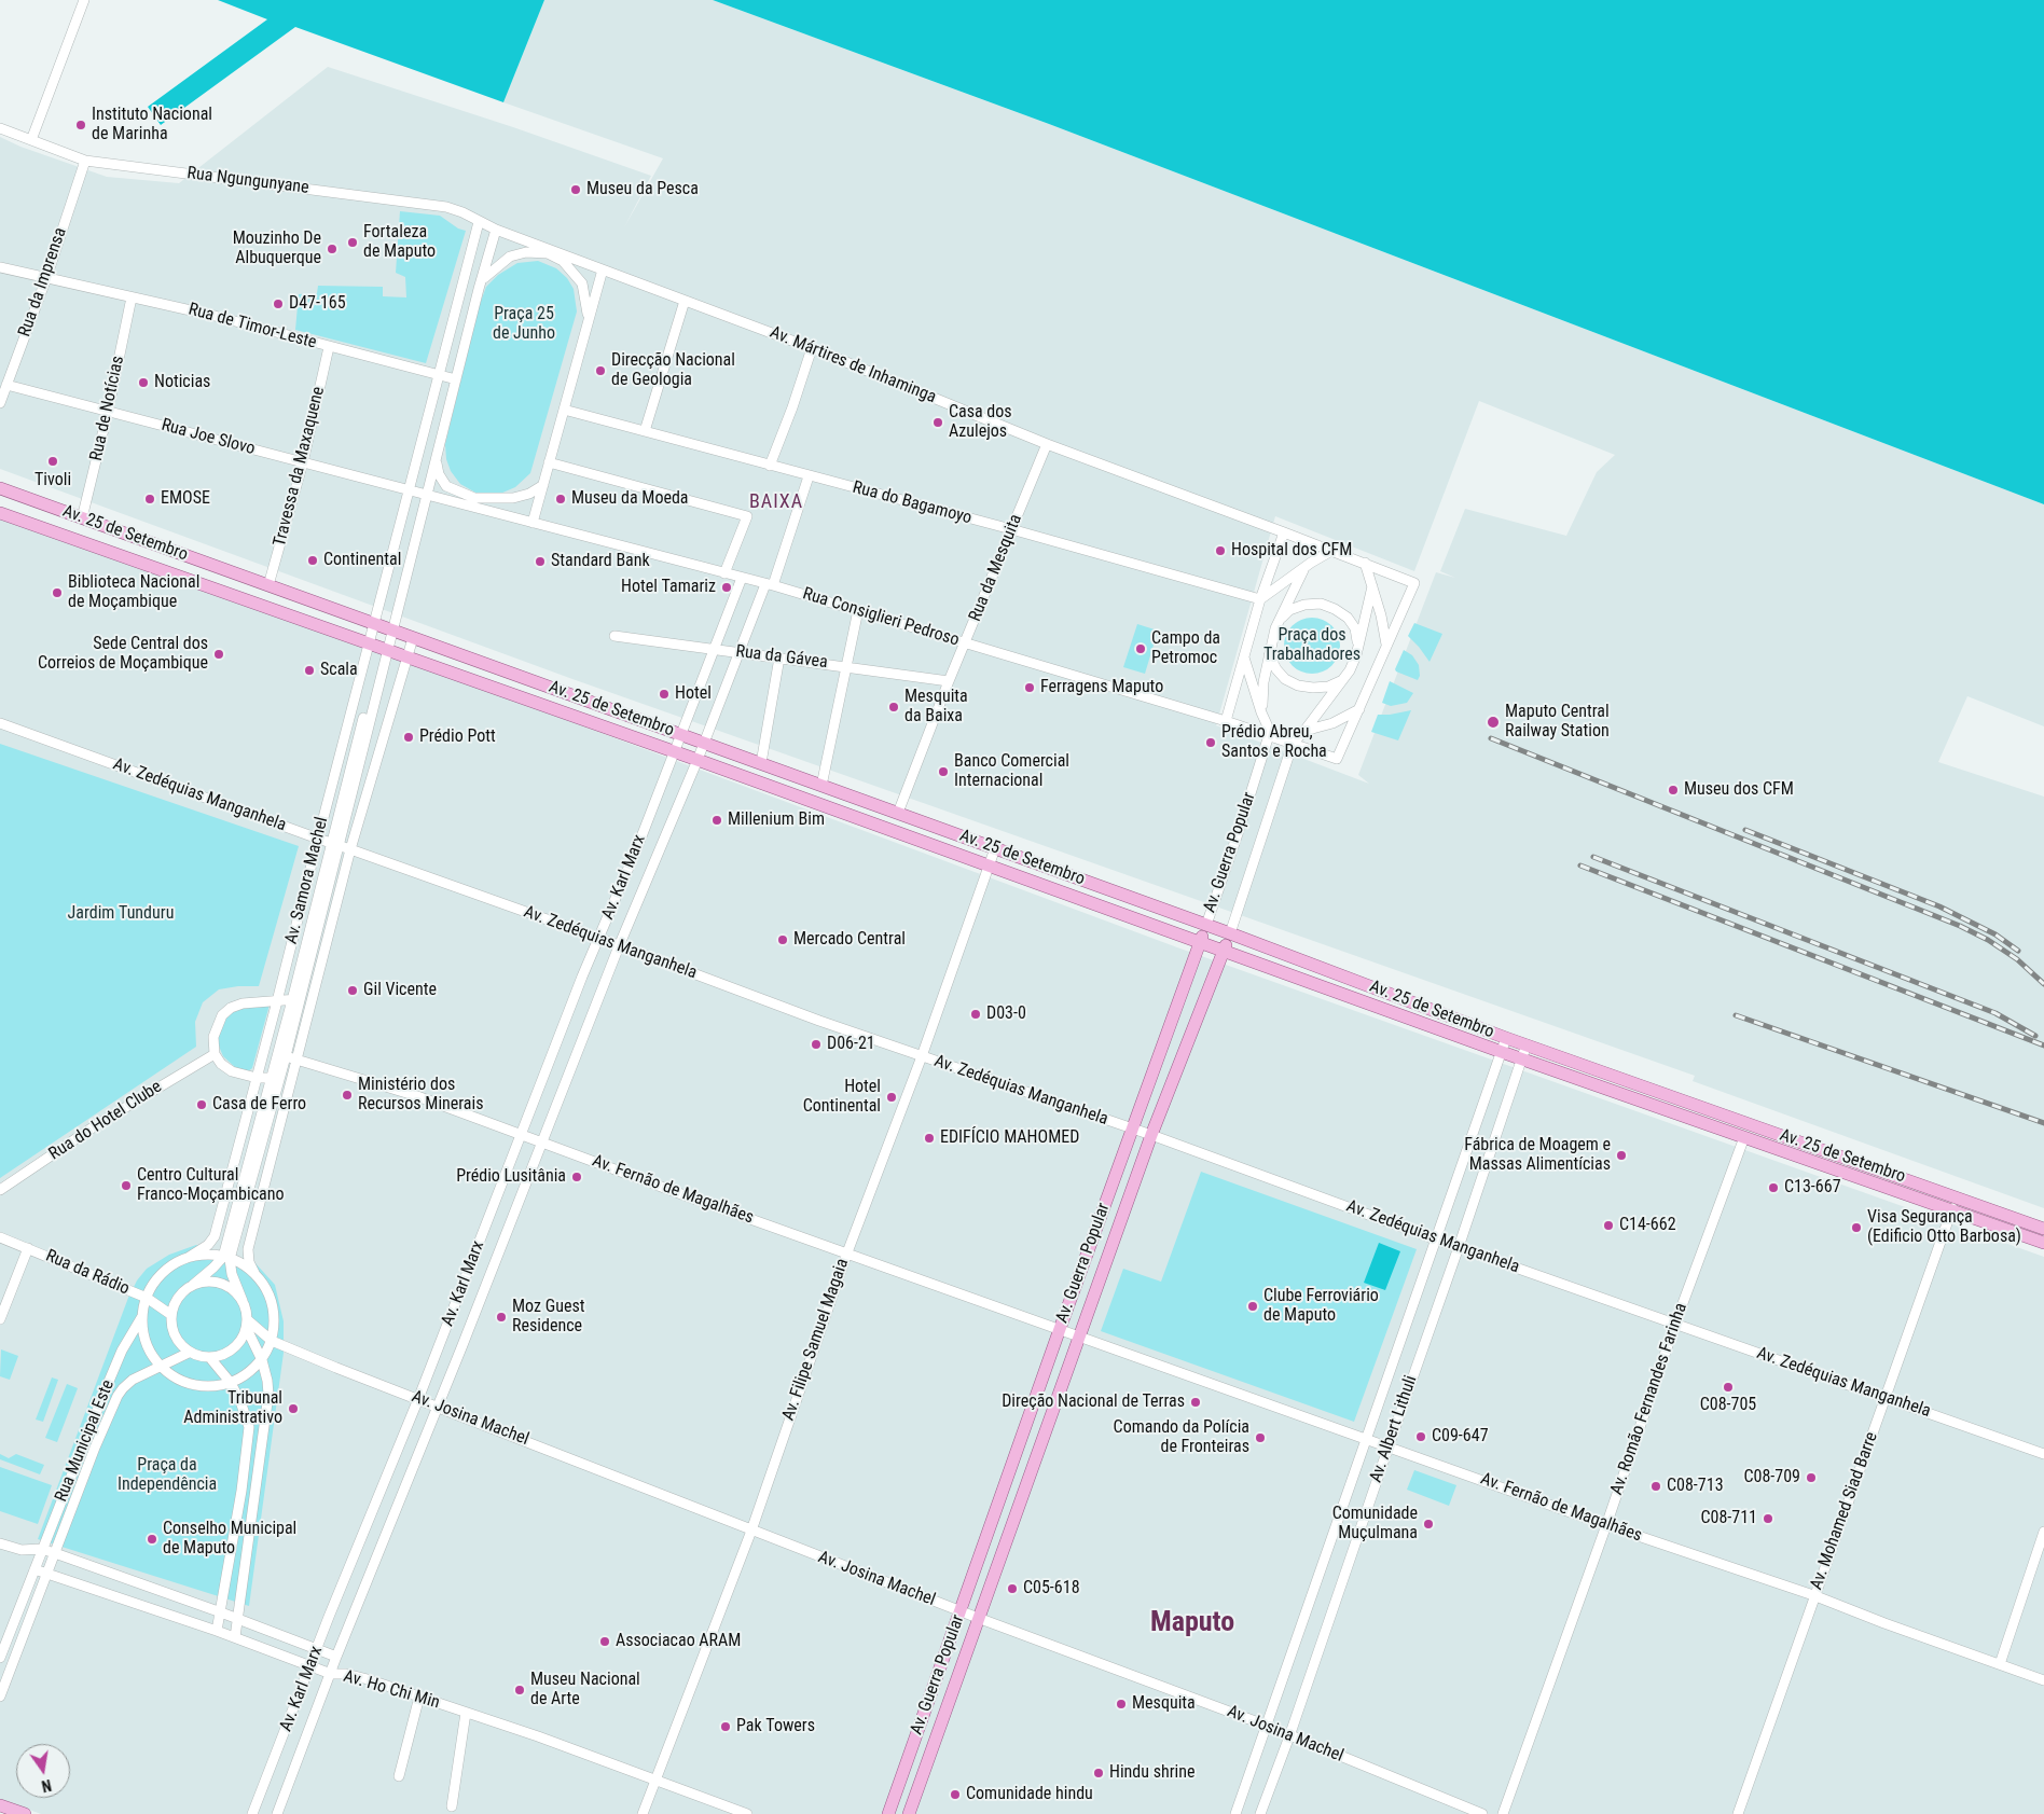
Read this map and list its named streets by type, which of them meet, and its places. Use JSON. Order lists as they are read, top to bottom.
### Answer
{
  "streets": {
    "main road": ["Av. 25 de Setembro", "Av. Guerra Popular"],
    "street": [
      "Rua Ngungunyane",
      "Rua da Imprensa",
      "Rua de Timor-Leste",
      "Av. Mártires de Inhaminga",
      "Rua de Notícias",
      "Rua Joe Slovo",
      "Travessa da Maxaquene",
      "Rua do Bagamoyo",
      "Rua da Mesquita",
      "Rua Consiglieri Pedroso",
      "Rua da Gávea",
      "Av. Zedéquias Manganhela",
      "Av. Karl Marx",
      "Av. Samora Machel",
      "Rua do Hotel Clube",
      "Av. Fernão de Magalhães",
      "Rua da Rádio",
      "Av. Filipe Samuel Magaia",
      "Av. Romão Fernandes Farinha",
      "Av. Josina Machel",
      "Av. Albert Lithuli",
      "Rua Municipal Este",
      "Av. Mohamed Siad Barre",
      "Av. Ho Chi Min"
    ]
  },
  "crossings": [
    ["Rua Ngungunyane", "Rua da Imprensa"],
    ["Rua Ngungunyane", "Av. Samora Machel"],
    ["Rua da Imprensa", "Rua de Timor-Leste"],
    ["Rua da Imprensa", "Rua Joe Slovo"],
    ["Rua de Timor-Leste", "Rua de Notícias"],
    ["Rua de Timor-Leste", "Travessa da Maxaquene"],
    ["Rua de Timor-Leste", "Av. Samora Machel"],
    ["Av. Mártires de Inhaminga", "Rua da Mesquita"],
    ["Rua de Notícias", "Rua Joe Slovo"],
    ["Rua de Notícias", "Av. 25 de Setembro"],
    ["Rua Joe Slovo", "Travessa da Maxaquene"],
    ["Rua Joe Slovo", "Av. Samora Machel"],
    ["Travessa da Maxaquene", "Av. 25 de Setembro"],
    ["Rua do Bagamoyo", "Rua da Mesquita"],
    ["Rua do Bagamoyo", "Av. Karl Marx"],
    ["Av. 25 de Setembro", "Rua da Mesquita"],
    ["Av. 25 de Setembro", "Av. Guerra Popular"],
    ["Av. 25 de Setembro", "Av. Karl Marx"],
    ["Av. 25 de Setembro", "Av. Samora Machel"],
    ["Av. 25 de Setembro", "Av. Filipe Samuel Magaia"],
    ["Av. 25 de Setembro", "Av. Romão Fernandes Farinha"],
    ["Av. 25 de Setembro", "Av. Albert Lithuli"],
    ["Av. 25 de Setembro", "Av. Mohamed Siad Barre"],
    ["Rua da Mesquita", "Rua Consiglieri Pedroso"],
    ["Rua da Mesquita", "Rua da Gávea"],
    ["Rua Consiglieri Pedroso", "Av. Karl Marx"],
    ["Rua da Gávea", "Av. Karl Marx"],
    ["Av. Zedéquias Manganhela", "Av. Guerra Popular"],
    ["Av. Zedéquias Manganhela", "Av. Karl Marx"],
    ["Av. Zedéquias Manganhela", "Av. Samora Machel"],
    ["Av. Zedéquias Manganhela", "Av. Filipe Samuel Magaia"],
    ["Av. Zedéquias Manganhela", "Av. Romão Fernandes Farinha"],
    ["Av. Zedéquias Manganhela", "Av. Albert Lithuli"],
    ["Av. Zedéquias Manganhela", "Av. Mohamed Siad Barre"],
    ["Av. Guerra Popular", "Av. Fernão de Magalhães"],
    ["Av. Guerra Popular", "Av. Josina Machel"],
    ["Av. Karl Marx", "Av. Fernão de Magalhães"],
    ["Av. Karl Marx", "Av. Josina Machel"],
    ["Av. Karl Marx", "Av. Ho Chi Min"],
    ["Av. Samora Machel", "Av. Fernão de Magalhães"],
    ["Av. Samora Machel", "Rua da Rádio"],
    ["Av. Samora Machel", "Av. Josina Machel"],
    ["Av. Samora Machel", "Rua Municipal Este"],
    ["Av. Fernão de Magalhães", "Av. Filipe Samuel Magaia"],
    ["Av. Fernão de Magalhães", "Av. Romão Fernandes Farinha"],
    ["Av. Fernão de Magalhães", "Av. Albert Lithuli"],
    ["Av. Fernão de Magalhães", "Av. Mohamed Siad Barre"],
    ["Rua da Rádio", "Av. Josina Machel"],
    ["Rua da Rádio", "Rua Municipal Este"],
    ["Av. Filipe Samuel Magaia", "Av. Josina Machel"],
    ["Av. Filipe Samuel Magaia", "Av. Ho Chi Min"],
    ["Av. Josina Machel", "Av. Albert Lithuli"],
    ["Av. Josina Machel", "Rua Municipal Este"],
    ["Rua Municipal Este", "Av. Ho Chi Min"]
  ],
  "districts": ["BAIXA", "Maputo"],
  "parks": [
    "Praça 25 de Junho",
    "Praça dos Trabalhadores",
    "Jardim Tunduru",
    "Praça da Independência"
  ],
  "places": [
    "Instituto Nacional de Marinha",
    "Museu da Pesca",
    "Fortaleza de Maputo",
    "Mouzinho De Albuquerque",
    "D47-165",
    "Direcção Nacional de Geologia",
    "Noticias",
    "Casa dos Azulejos",
    "Tivoli",
    "EMOSE",
    "Museu da Moeda",
    "Hospital dos CFM",
    "Continental",
    "Standard Bank",
    "Hotel Tamariz",
    "Biblioteca Nacional de Moçambique",
    "Campo da Petromoc",
    "Sede Central dos Correios de Moçambique",
    "Scala",
    "Ferragens Maputo",
    "Hotel",
    "Mesquita da Baixa",
    "Maputo Central Railway Station",
    "Prédio Pott",
    "Prédio Abreu, Santos e Rocha",
    "Banco Comercial Internacional",
    "Museu dos CFM",
    "Millenium Bim",
    "Mercado Central",
    "Gil Vicente",
    "D03-0",
    "D06-21",
    "Ministério dos Recursos Minerais",
    "Hotel Continental",
    "Casa de Ferro",
    "EDIFÍCIO MAHOMED",
    "Fábrica de Moagem e Massas Alimentícias",
    "Prédio Lusitânia",
    "Centro Cultural Franco-Moçambicano",
    "C13-667",
    "C14-662",
    "Visa Segurança (Edificio Otto Barbosa)",
    "Clube Ferroviário de Maputo",
    "Moz Guest Residence",
    "C08-705",
    "Direção Nacional de Terras",
    "Tribunal Administrativo",
    "C09-647",
    "Comando da Polícia de Fronteiras",
    "C08-709",
    "C08-713",
    "C08-711",
    "Comunidade Muçulmana",
    "Conselho Municipal de Maputo",
    "C05-618",
    "Associacao ARAM",
    "Museu Nacional de Arte",
    "Mesquita",
    "Pak Towers",
    "Hindu shrine",
    "Comunidade hindu"
  ],
  "north": "bottom"
}
